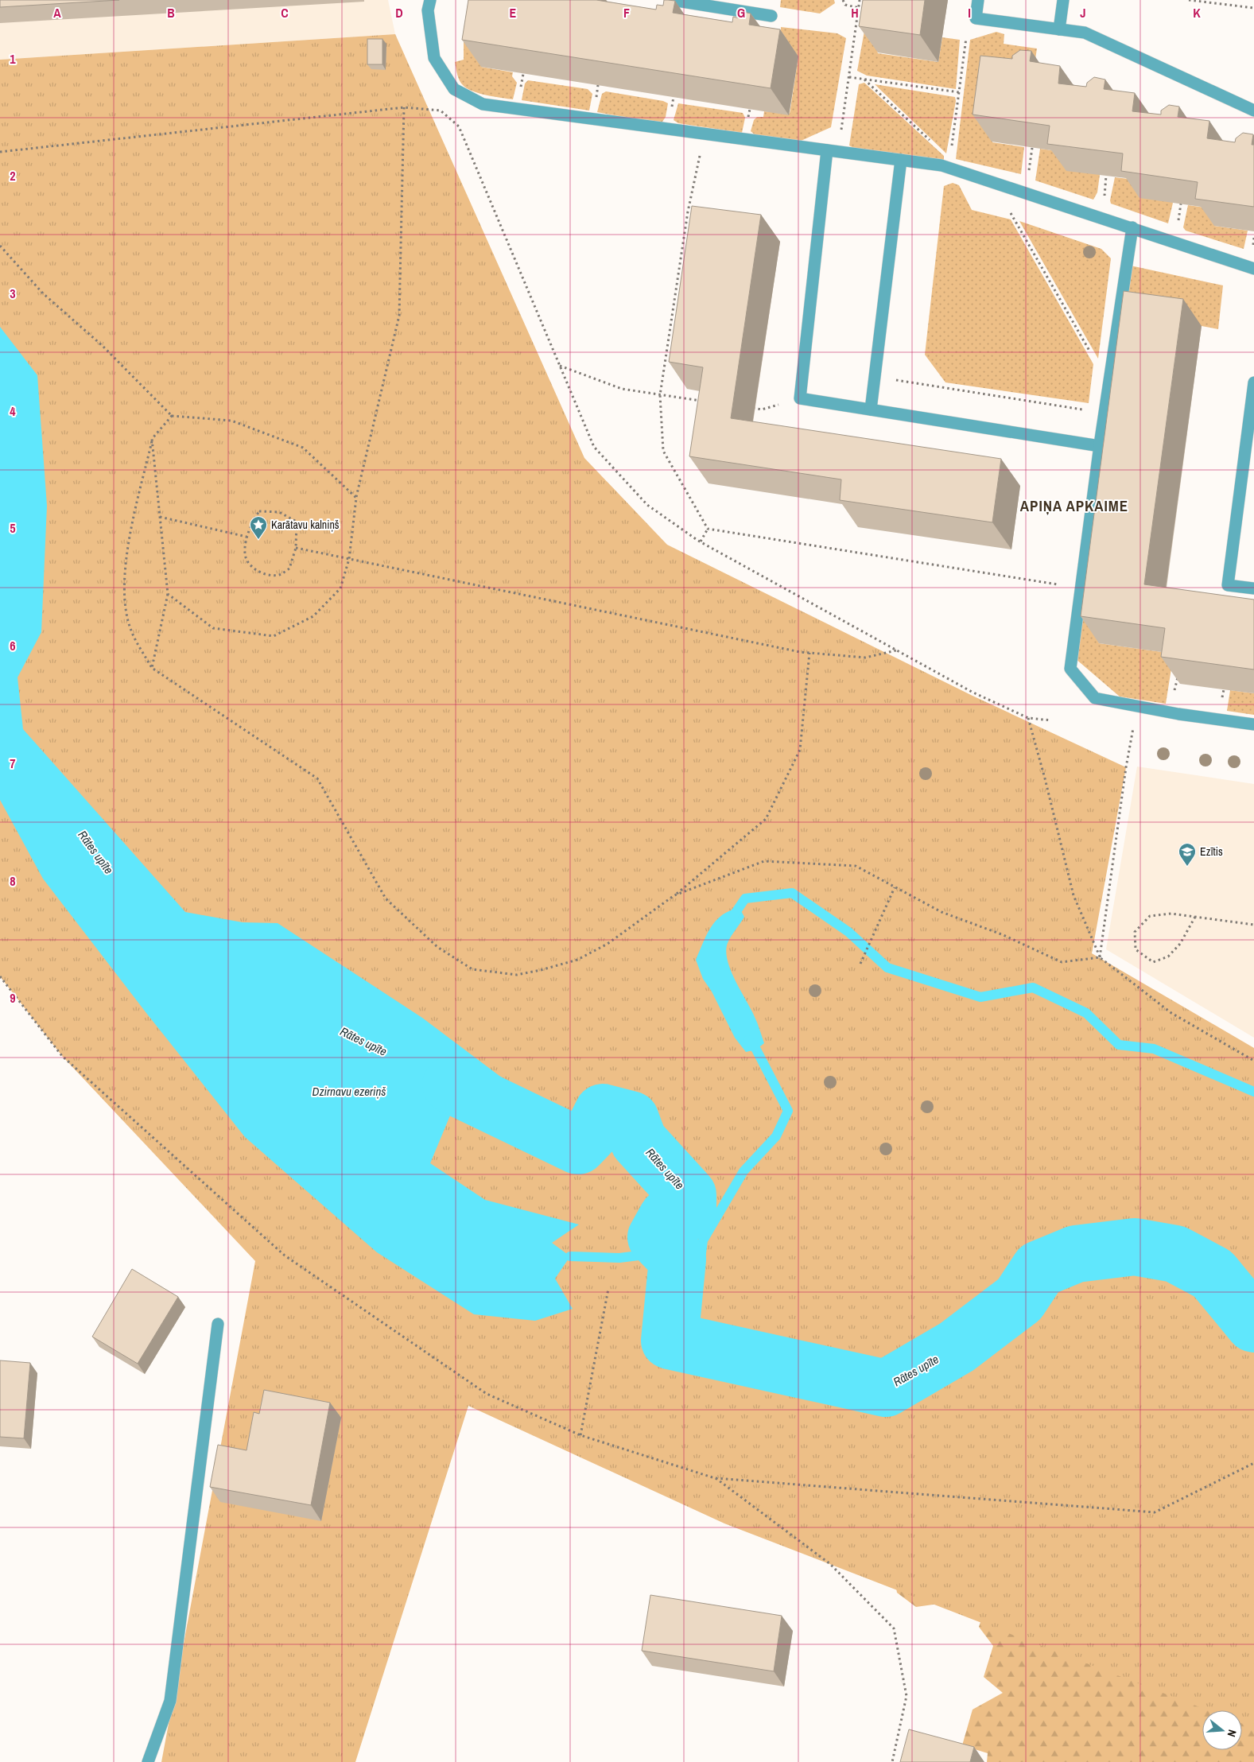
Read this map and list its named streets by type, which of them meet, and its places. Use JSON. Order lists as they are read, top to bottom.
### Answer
{
  "districts": ["APIŅA APKAIME"],
  "water": ["Rātes upīte", "Dzirnavu ezeriņš"],
  "places": {
    "place": ["Karātavu kalniņš"],
    "school or university": ["Ezītis"]
  },
  "north": "right",
  "grid": {
    "columns": [
      "A",
      "B",
      "C",
      "D",
      "E",
      "F",
      "G",
      "H",
      "I",
      "J",
      "K"
    ],
    "rows": [
      "1",
      "2",
      "3",
      "4",
      "5",
      "6",
      "7",
      "8",
      "9"
    ]
  }
}
